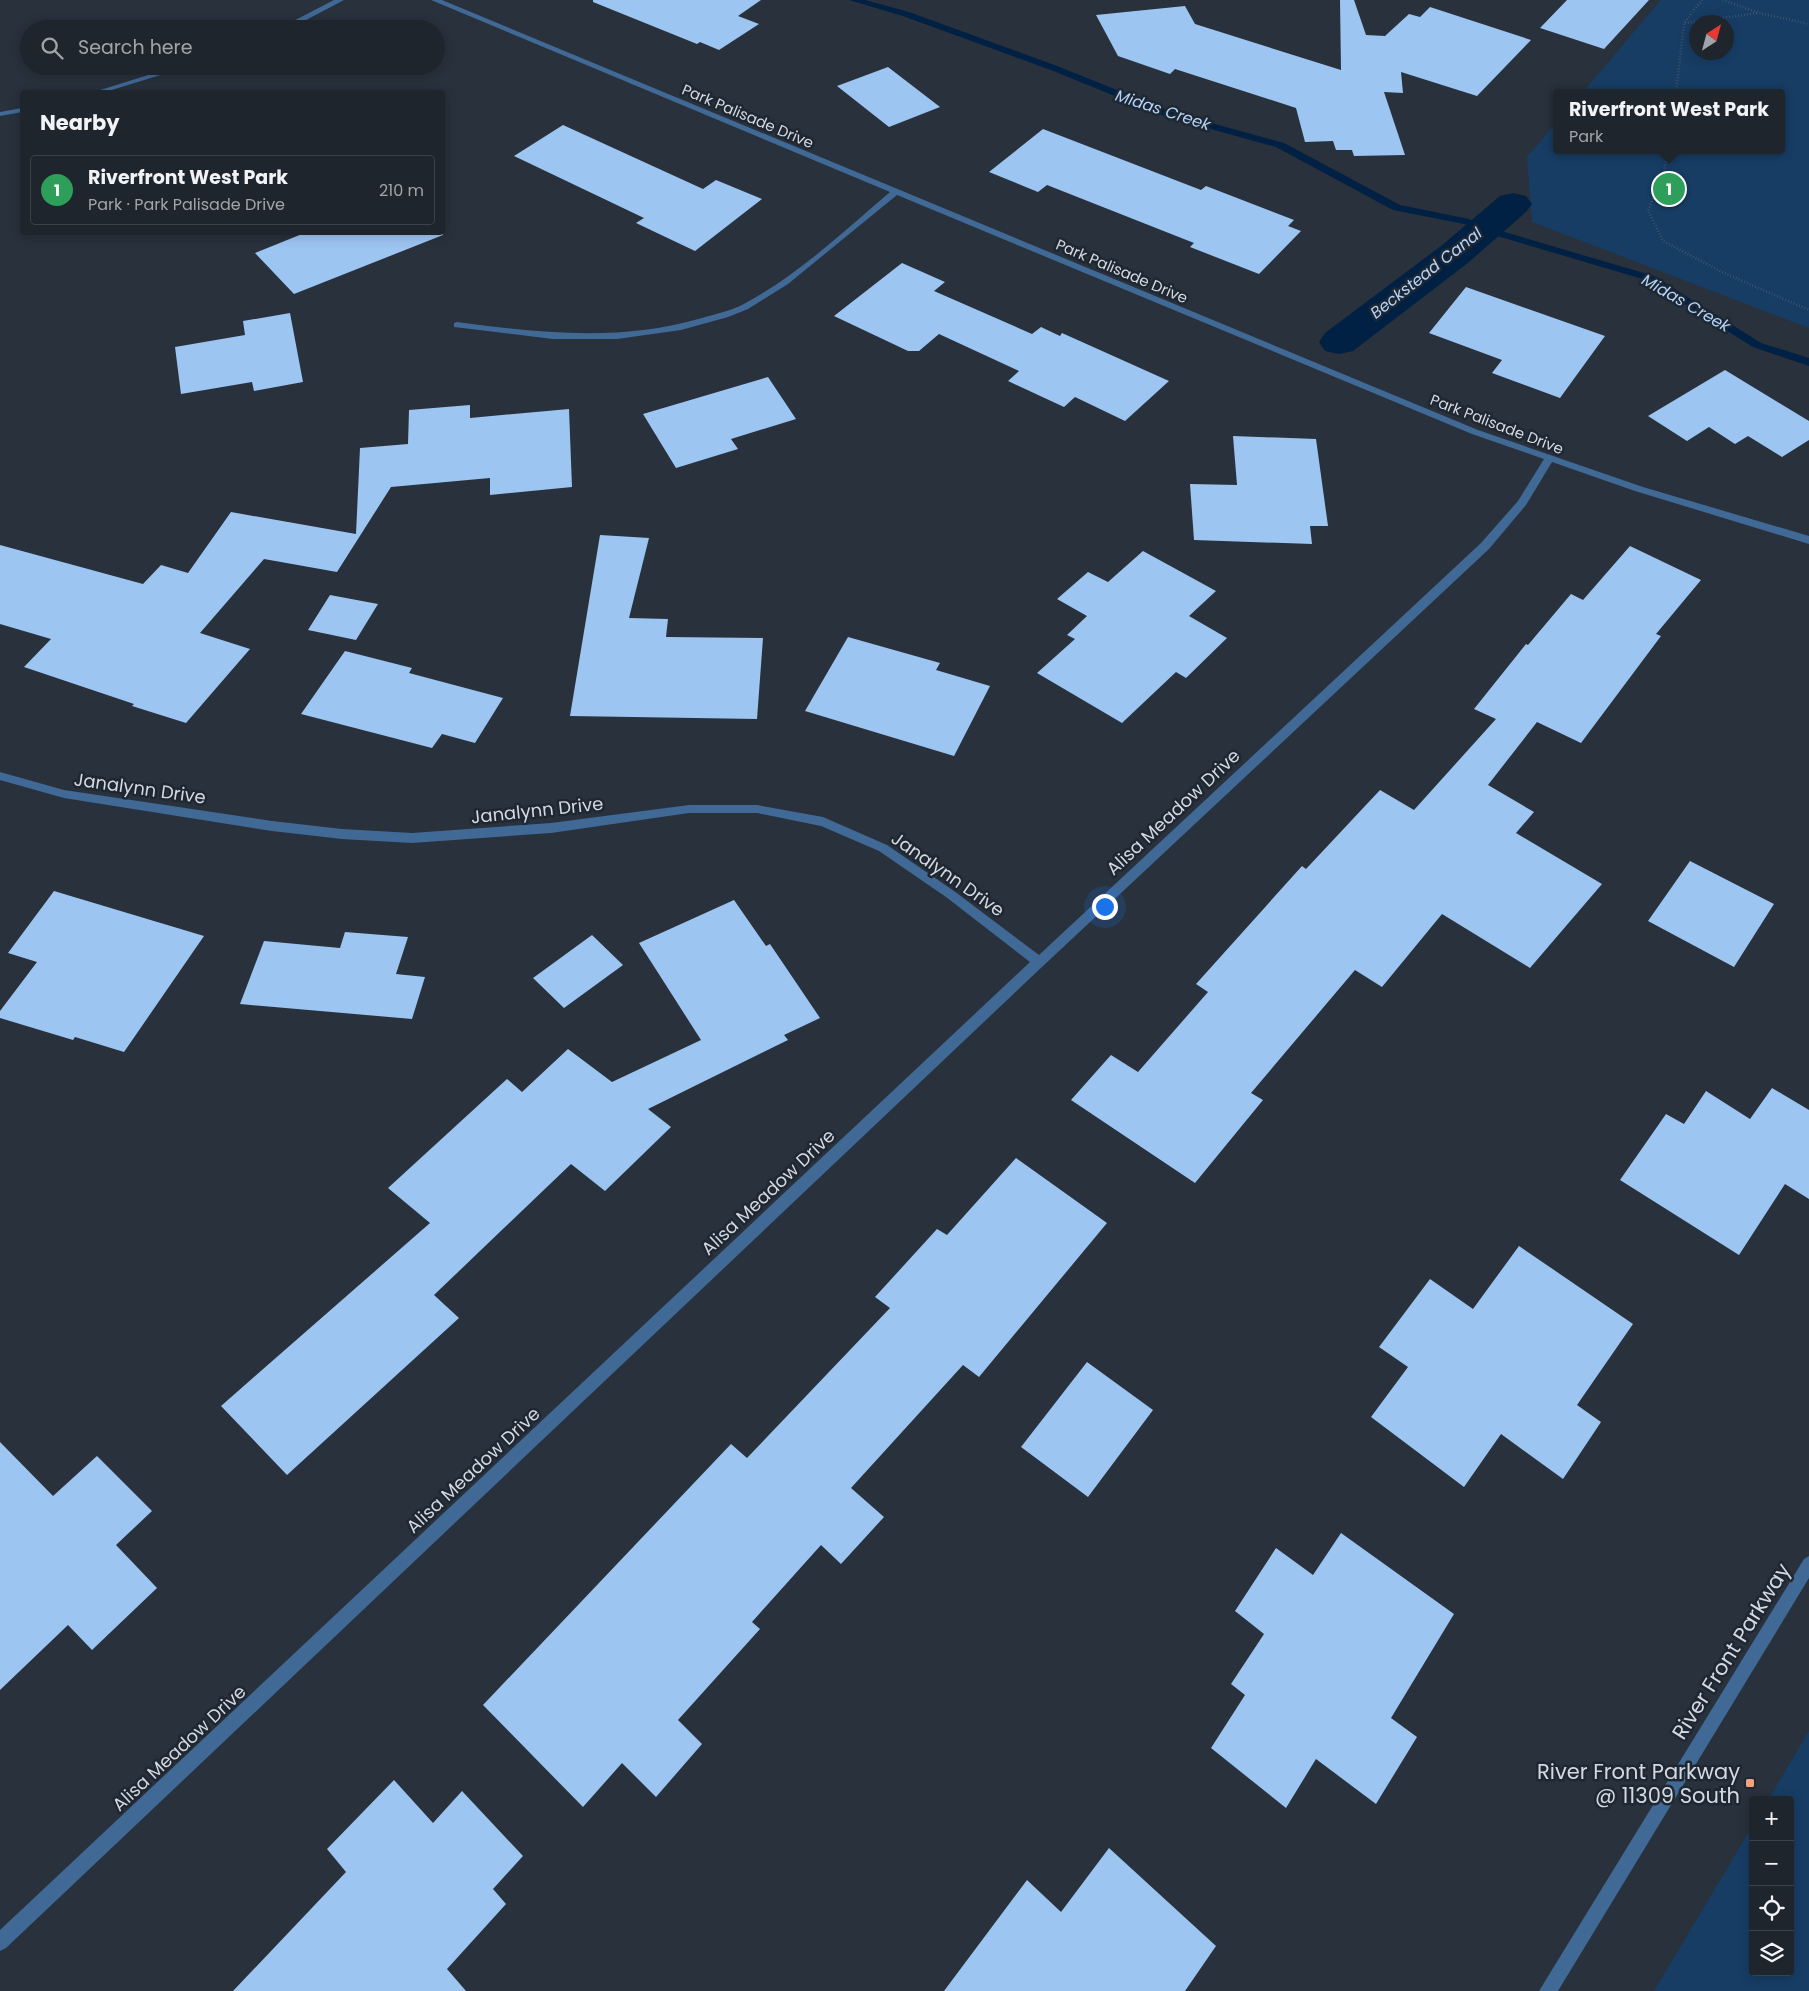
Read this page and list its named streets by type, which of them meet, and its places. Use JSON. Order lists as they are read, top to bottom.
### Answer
{
  "streets": {
    "street": [
      "Park Palisade Drive",
      "Janalynn Drive",
      "Alisa Meadow Drive",
      "River Front Parkway"
    ]
  },
  "crossings": [
    ["Park Palisade Drive", "Alisa Meadow Drive"],
    ["Janalynn Drive", "Alisa Meadow Drive"]
  ],
  "water": ["Midas Creek", "Beckstead Canal"],
  "places": {
    "transit": ["River Front Parkway @ 11309 South"]
  },
  "north": "top right",
  "page": {
    "search": "Search here",
    "popup": ["Riverfront West Park", "Park"],
    "heading": "Nearby",
    "list": [
      {
        "mark": "1",
        "name": "Riverfront West Park",
        "note": "Park · Park Palisade Drive",
        "value": "210 m"
      }
    ],
    "pins": "1",
    "map_buttons": ["+", "−"]
  }
}
